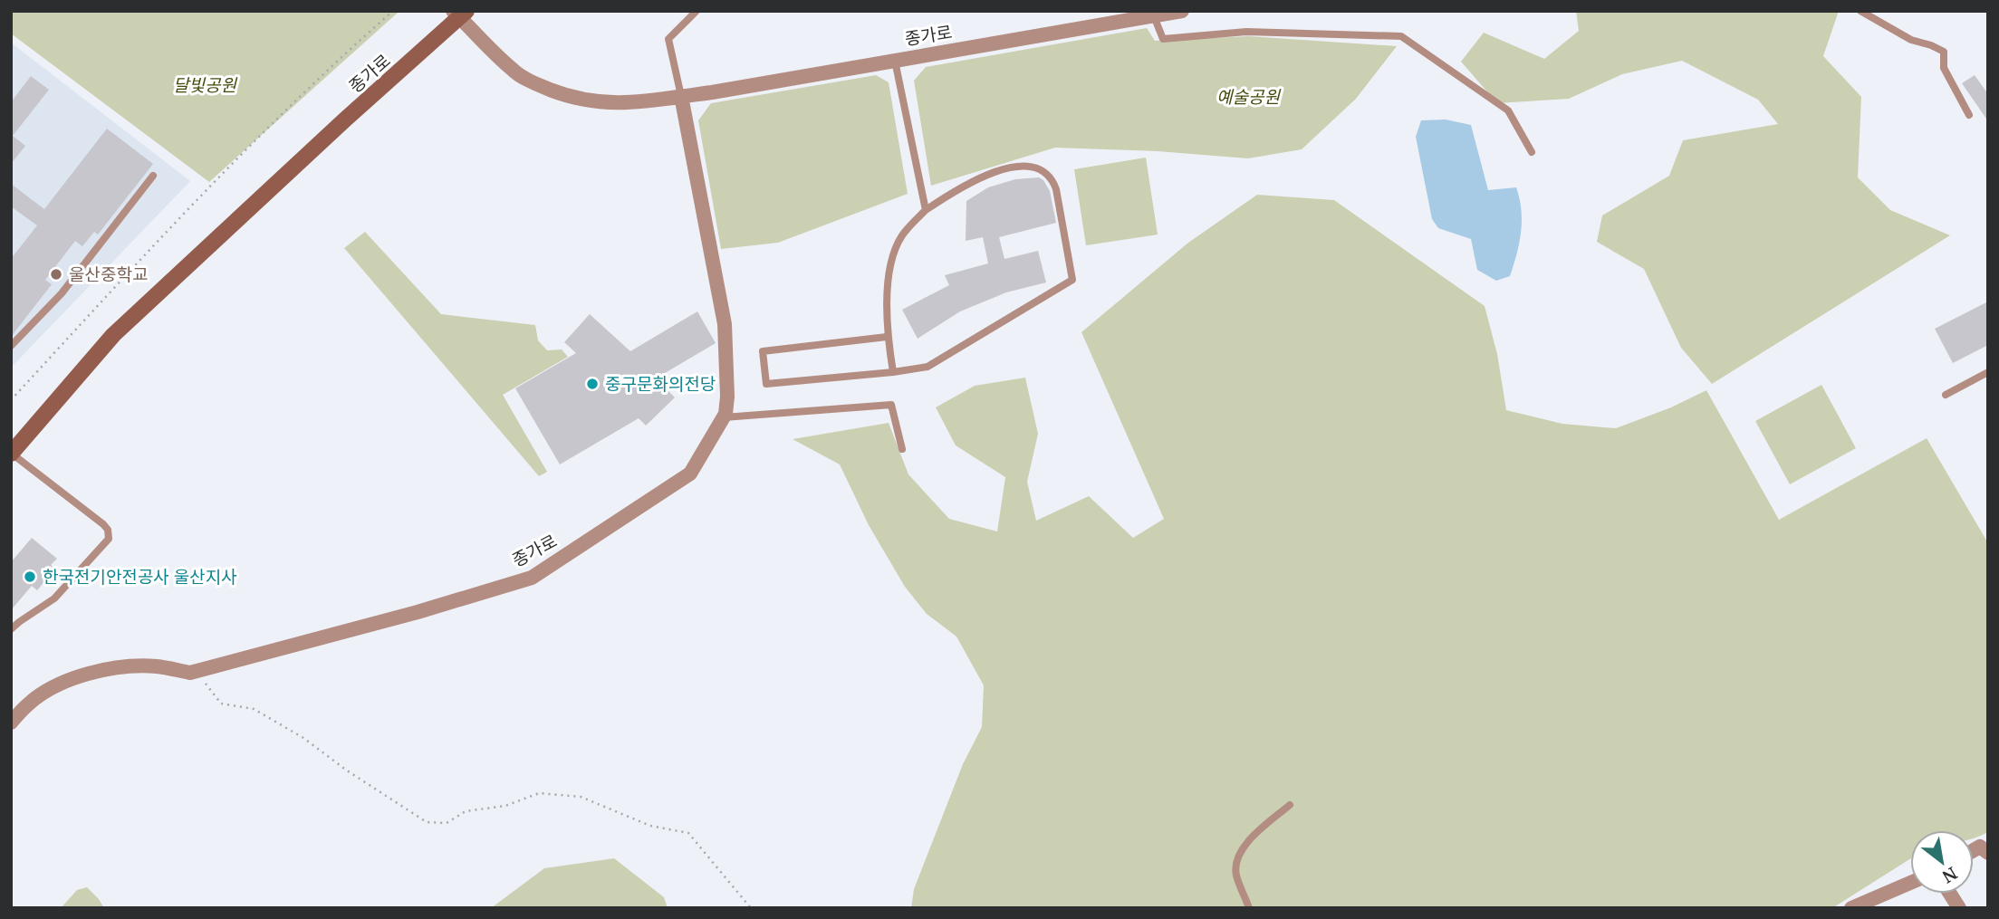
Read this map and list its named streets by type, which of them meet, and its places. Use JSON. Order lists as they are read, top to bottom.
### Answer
{
  "streets": {
    "main road": ["종가로"]
  },
  "parks": ["달빛공원", "예술공원"],
  "places": ["울산중학교", "중구문화의전당", "한국전기안전공사 울산지사"],
  "north": "bottom right"
}
